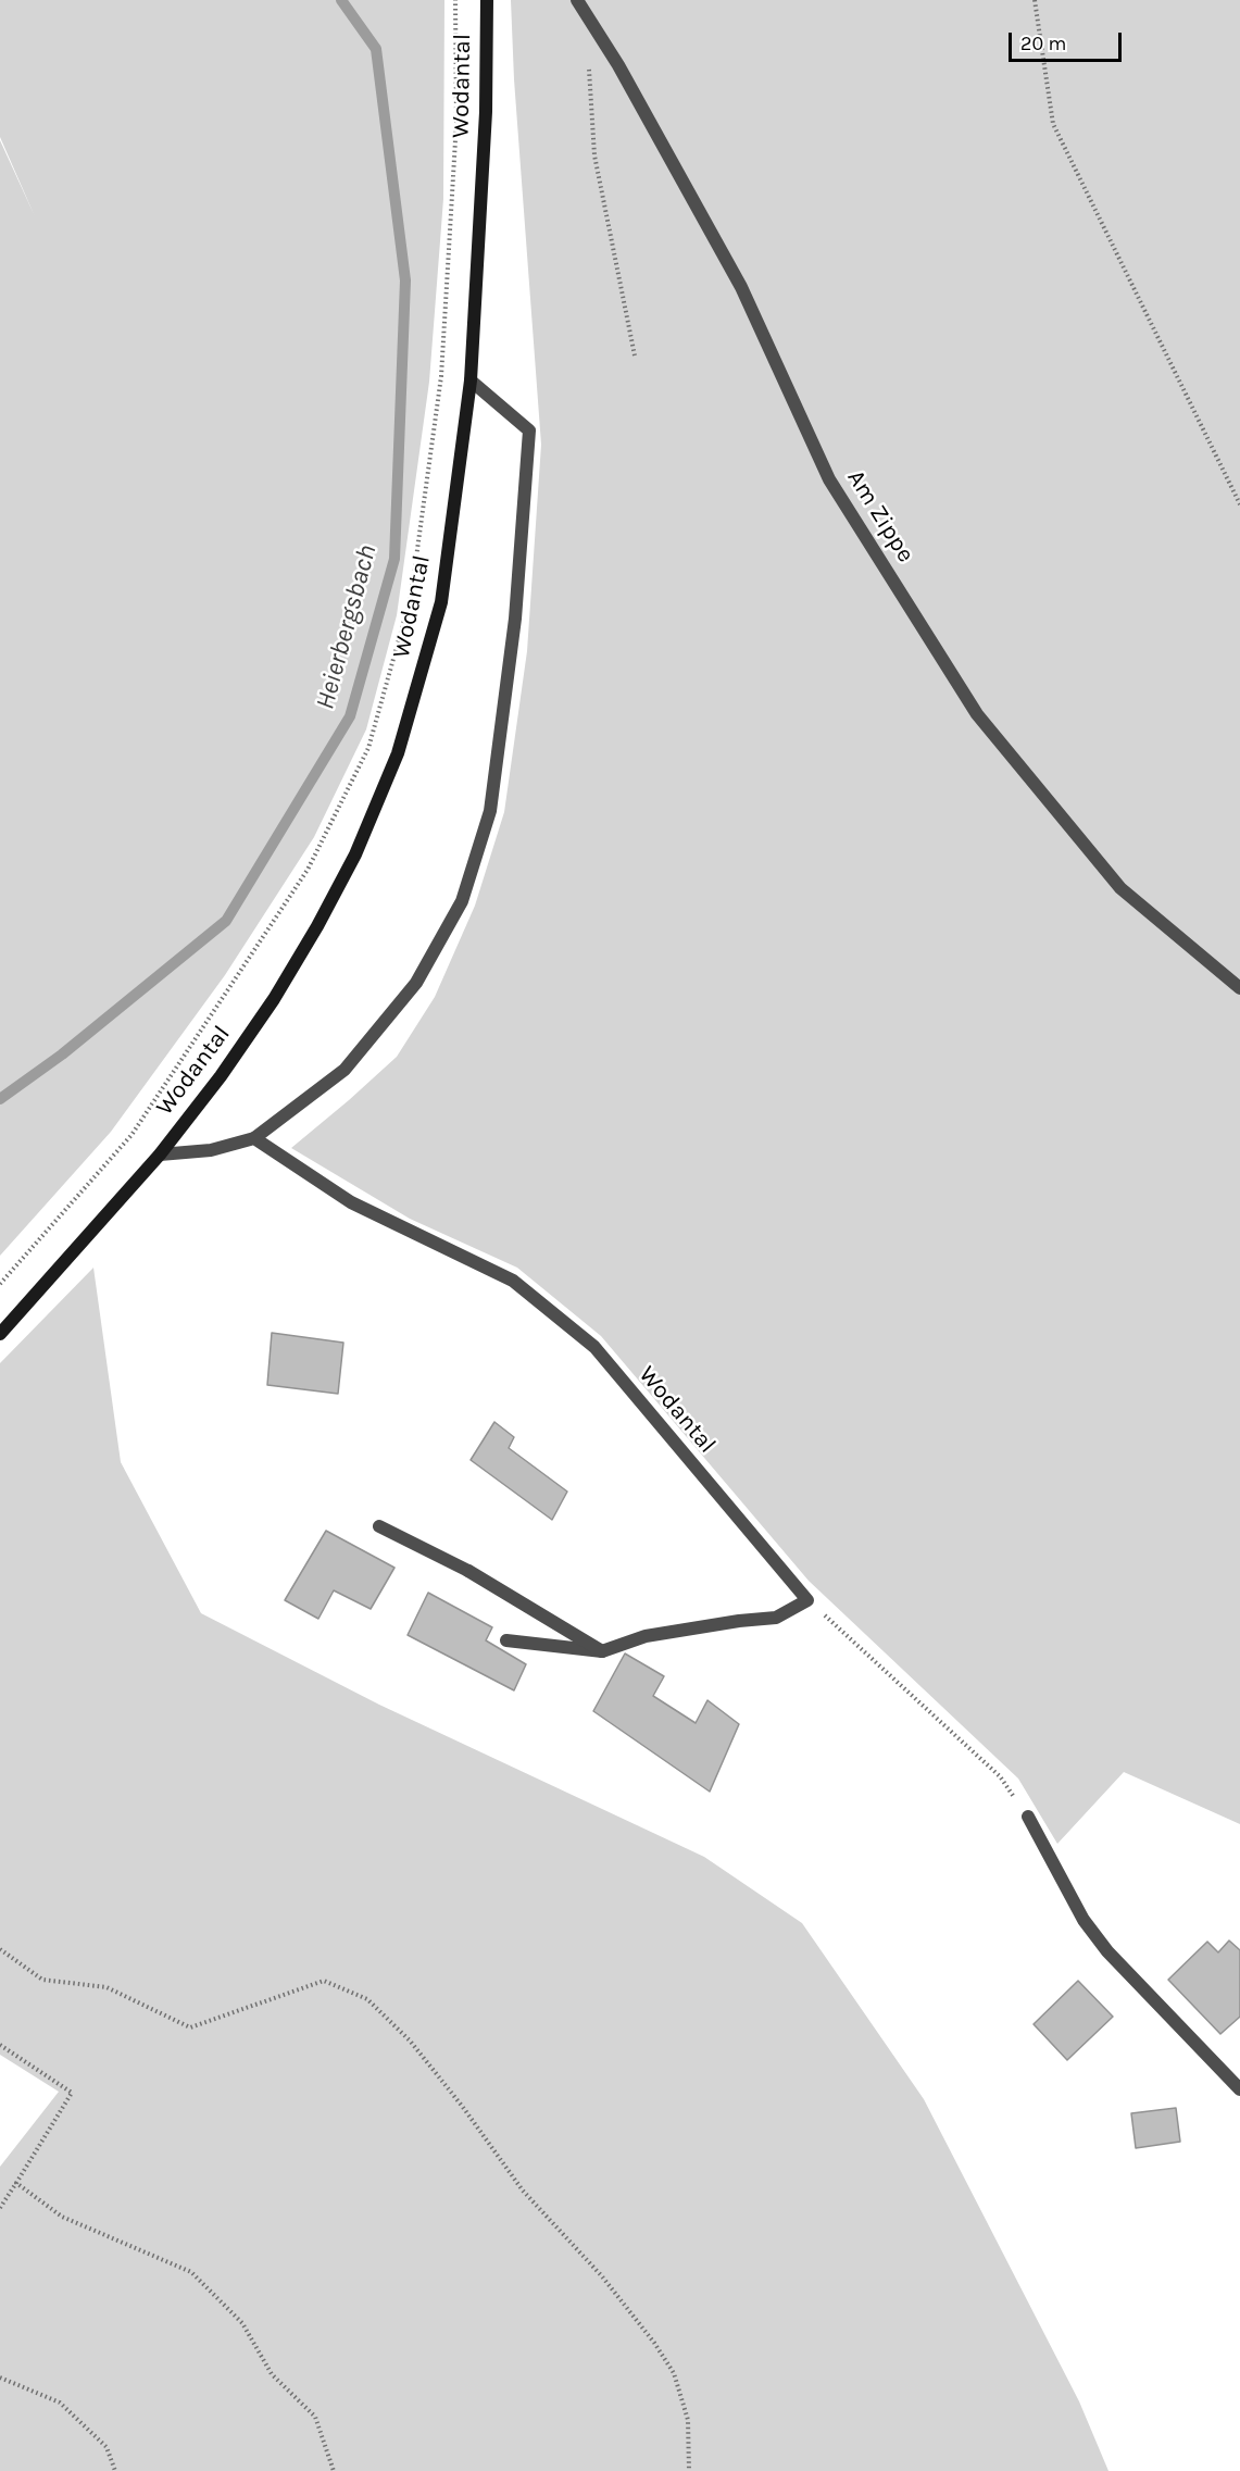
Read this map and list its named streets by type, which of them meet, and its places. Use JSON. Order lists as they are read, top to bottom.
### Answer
{
  "streets": {
    "main road": ["Wodantal"],
    "street": ["Am Zippe"]
  },
  "water": ["Heierbergsbach"],
  "scale_bar": "20 m"
}
